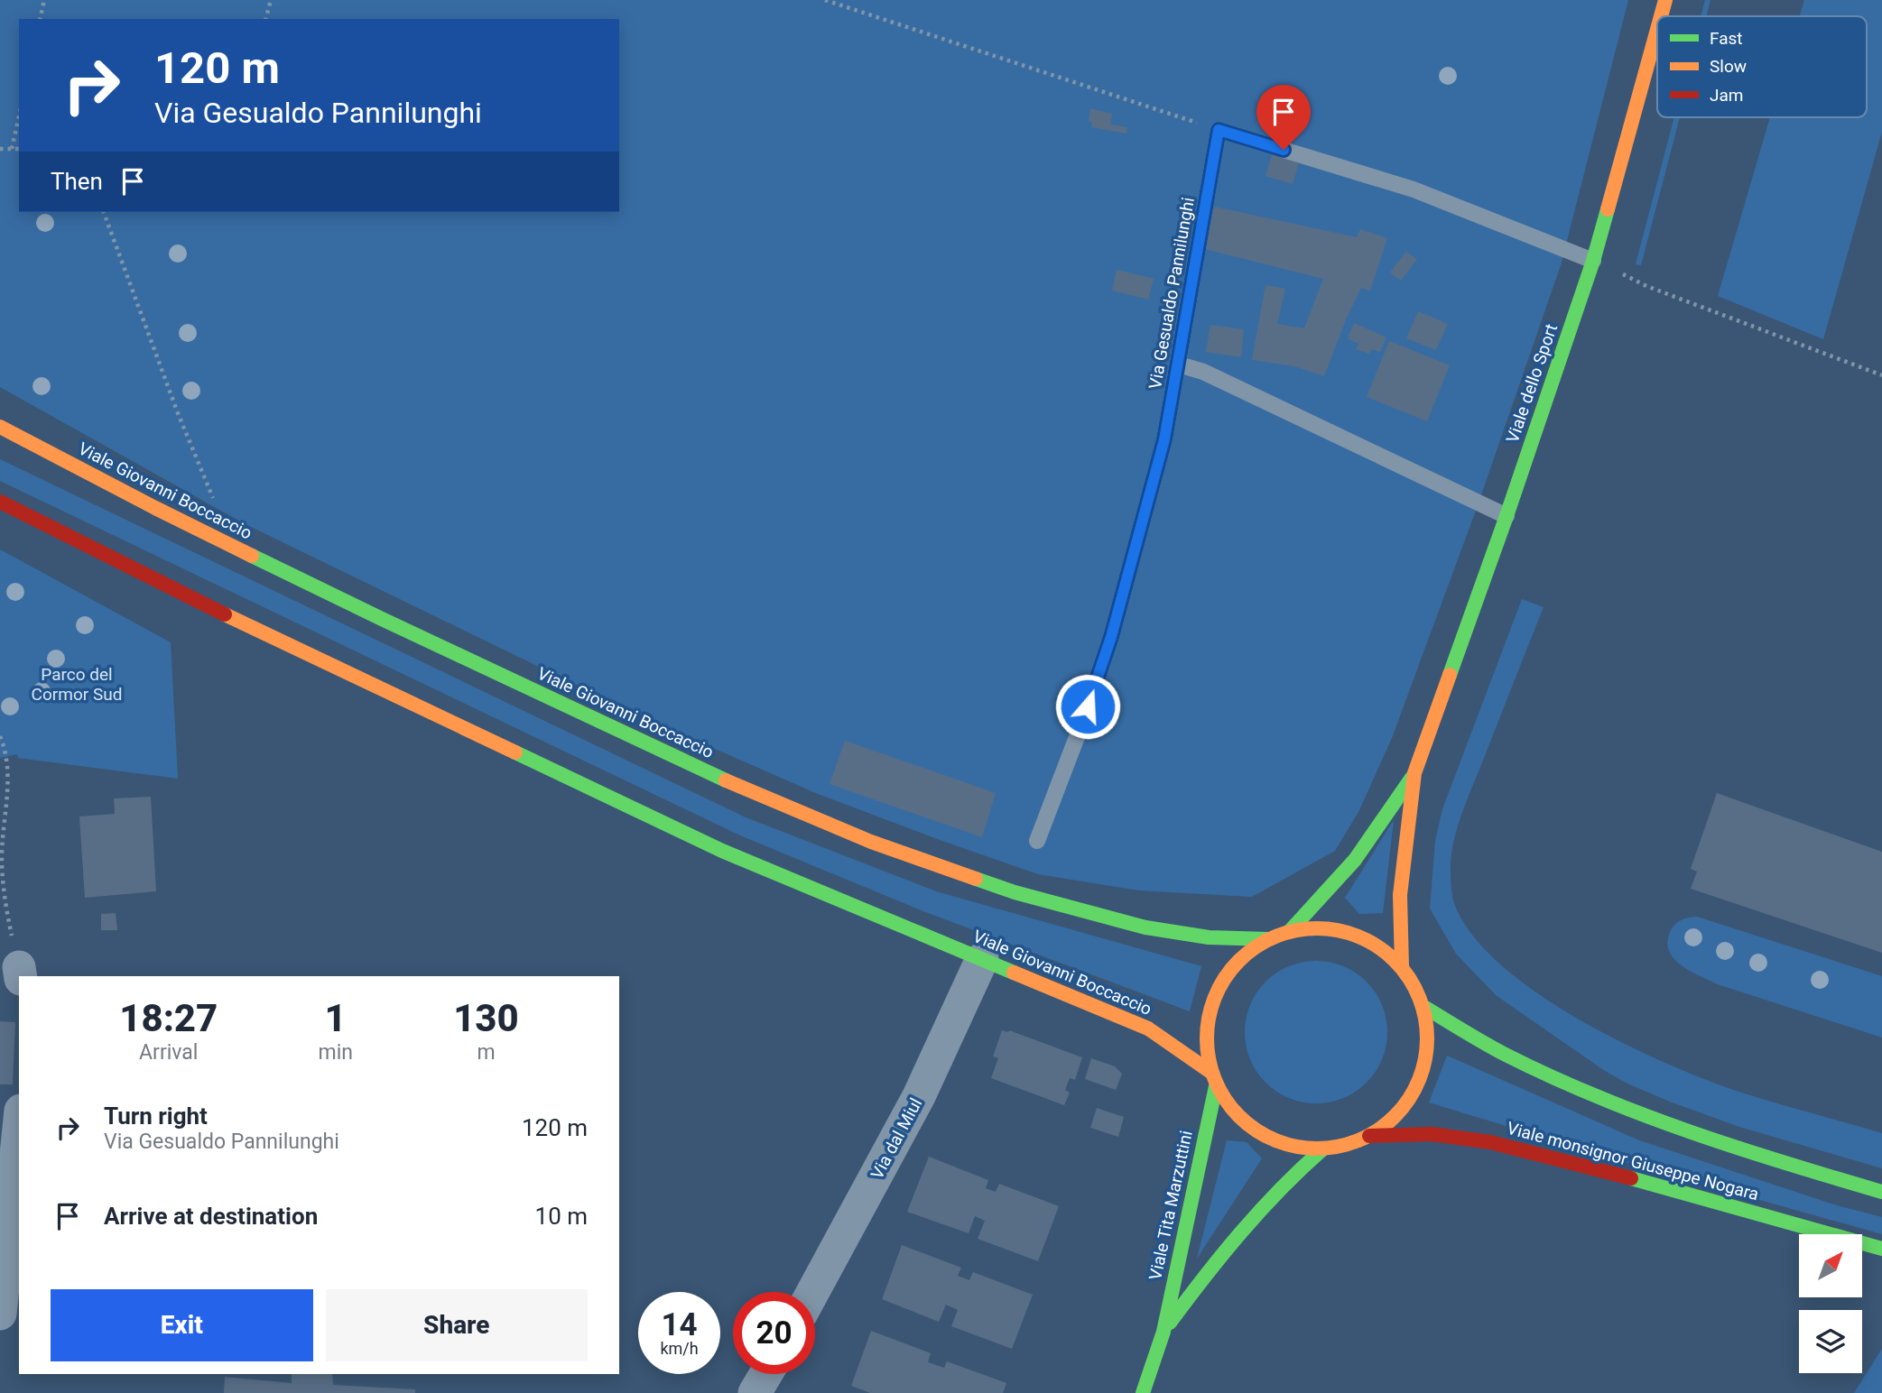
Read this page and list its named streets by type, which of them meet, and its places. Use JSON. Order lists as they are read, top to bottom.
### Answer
{
  "streets": {
    "main road": [
      "Viale dello Sport",
      "Viale Giovanni Boccaccio",
      "Viale monsignor Giuseppe Nogara",
      "Viale Tita Marzuttini"
    ],
    "street": ["Via dal Miul"],
    "lane": ["Via Gesualdo Pannilunghi"]
  },
  "crossings": [
    ["Viale dello Sport", "Viale Giovanni Boccaccio"],
    ["Viale dello Sport", "Viale monsignor Giuseppe Nogara"],
    ["Viale dello Sport", "Viale Tita Marzuttini"],
    ["Viale Giovanni Boccaccio", "Via dal Miul"],
    ["Viale Giovanni Boccaccio", "Viale monsignor Giuseppe Nogara"],
    ["Viale Giovanni Boccaccio", "Viale Tita Marzuttini"],
    ["Viale monsignor Giuseppe Nogara", "Viale Tita Marzuttini"]
  ],
  "parks": ["Parco del Cormor Sud"],
  "legend": ["Fast", "Slow", "Jam"],
  "north": "top right",
  "page": {
    "turn": ["120 m", "Via Gesualdo Pannilunghi"],
    "then": "Then",
    "eta": [
      "18:27",
      "Arrival",
      "1",
      "min",
      "130",
      "m"
    ],
    "list": [
      {
        "name": "Turn right",
        "note": "Via Gesualdo Pannilunghi",
        "value": "120 m"
      },
      {
        "name": "Arrive at destination",
        "value": "10 m"
      }
    ],
    "buttons": ["Exit", "Share"],
    "speed": "14 km/h",
    "limit": "20"
  }
}
